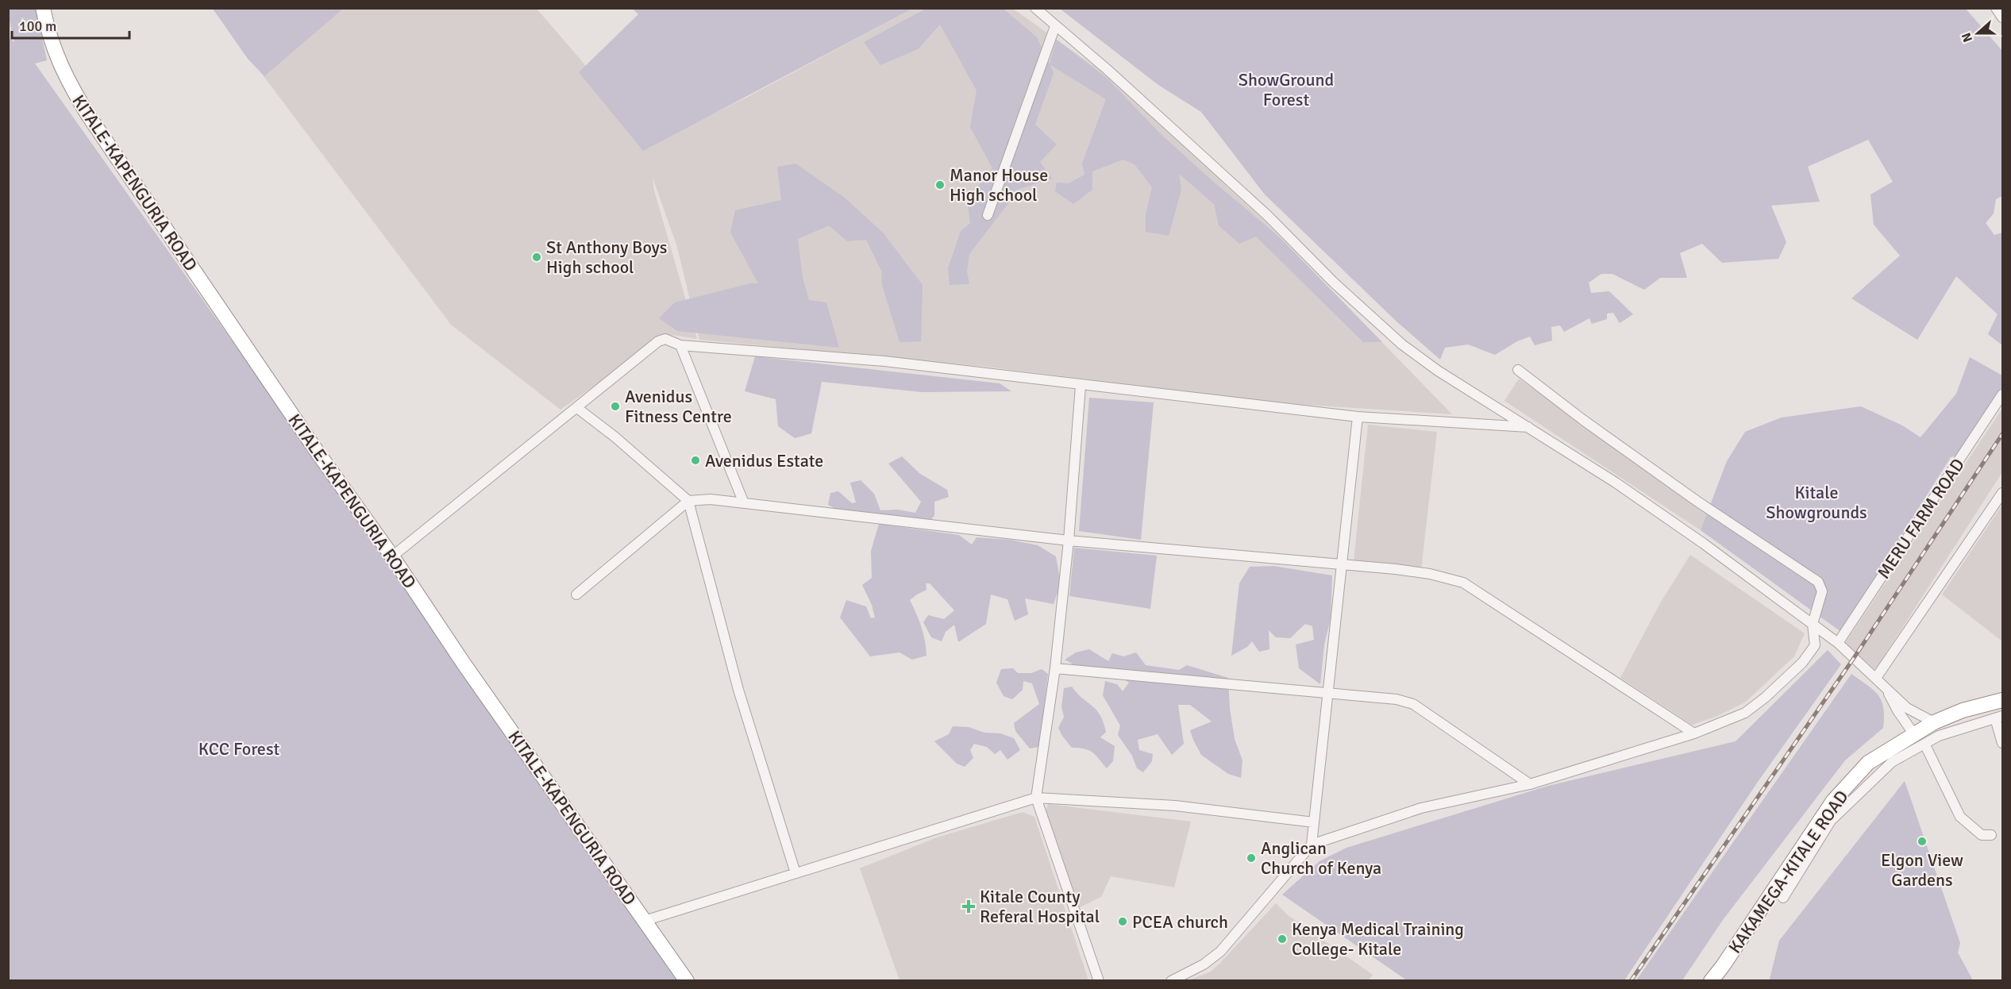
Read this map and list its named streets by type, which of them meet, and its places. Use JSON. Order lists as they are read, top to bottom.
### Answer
{
  "streets": {
    "highway": ["KITALE-KAPENGURIA ROAD", "KAKAMEGA-KITALE ROAD"],
    "street": ["MERU FARM ROAD"]
  },
  "parks": ["ShowGround Forest", "Kitale Showgrounds", "KCC Forest"],
  "places": {
    "other": [
      "Manor House High school",
      "St Anthony Boys High school",
      "Avenidus Fitness Centre",
      "Avenidus Estate",
      "Elgon View Gardens",
      "Anglican Church of Kenya",
      "PCEA church",
      "Kenya Medical Training College- Kitale"
    ],
    "health": ["Kitale County Referal Hospital"]
  },
  "scale_bar": "100 m",
  "north": "left"
}
